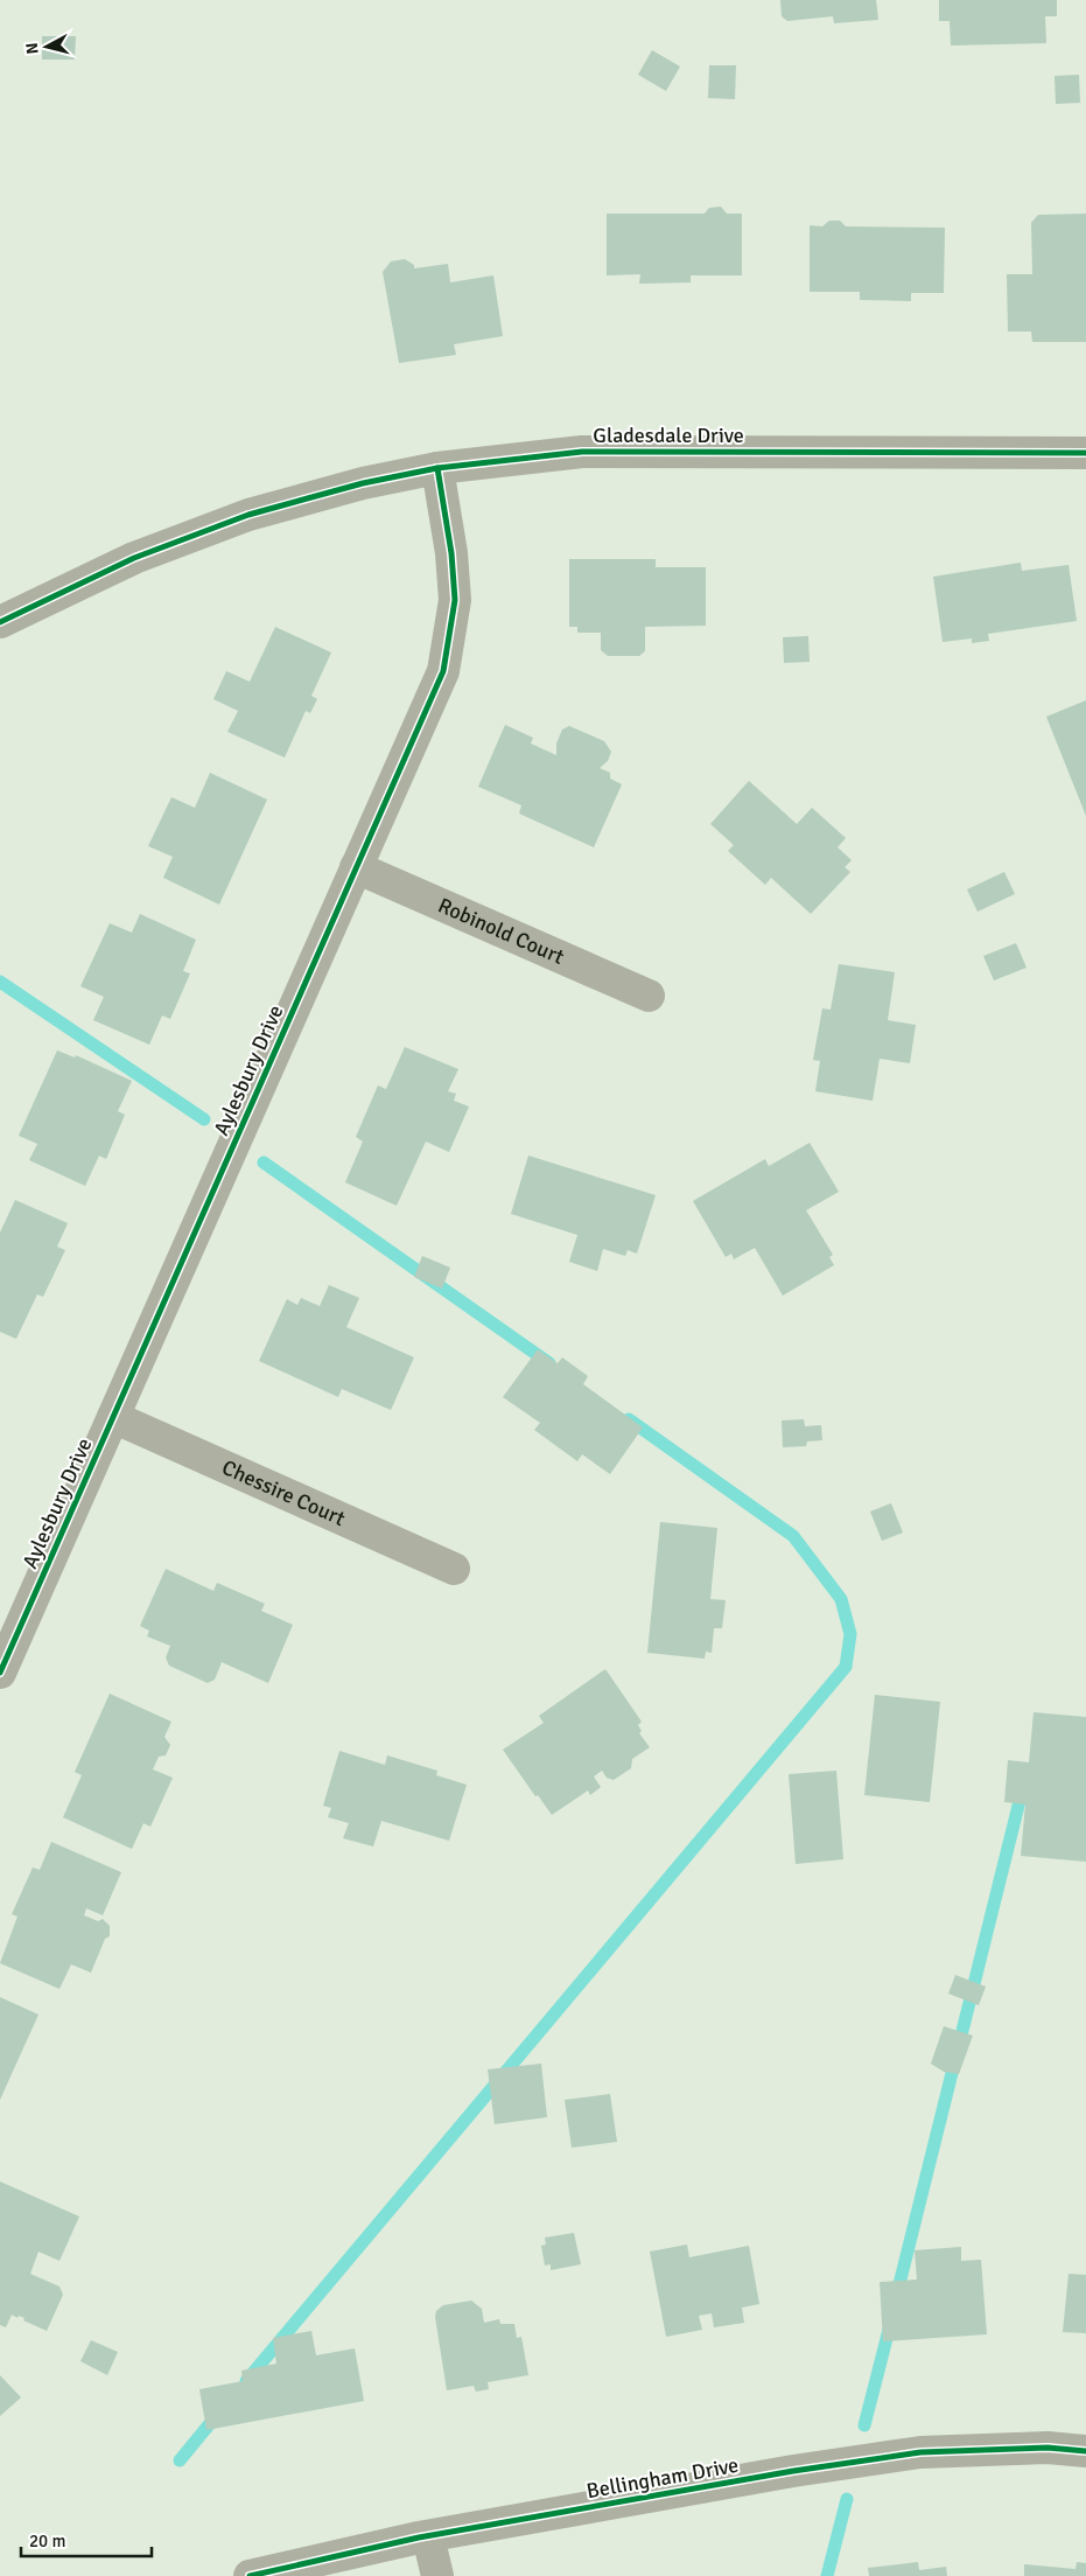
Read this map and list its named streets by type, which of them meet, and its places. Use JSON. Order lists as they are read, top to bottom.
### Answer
{
  "streets": {
    "street": [
      "Gladesdale Drive",
      "Robinold Court",
      "Aylesbury Drive",
      "Chessire Court",
      "Bellingham Drive"
    ]
  },
  "crossings": [
    ["Gladesdale Drive", "Aylesbury Drive"],
    ["Robinold Court", "Aylesbury Drive"],
    ["Aylesbury Drive", "Chessire Court"]
  ],
  "scale_bar": "20 m",
  "north": "left"
}
